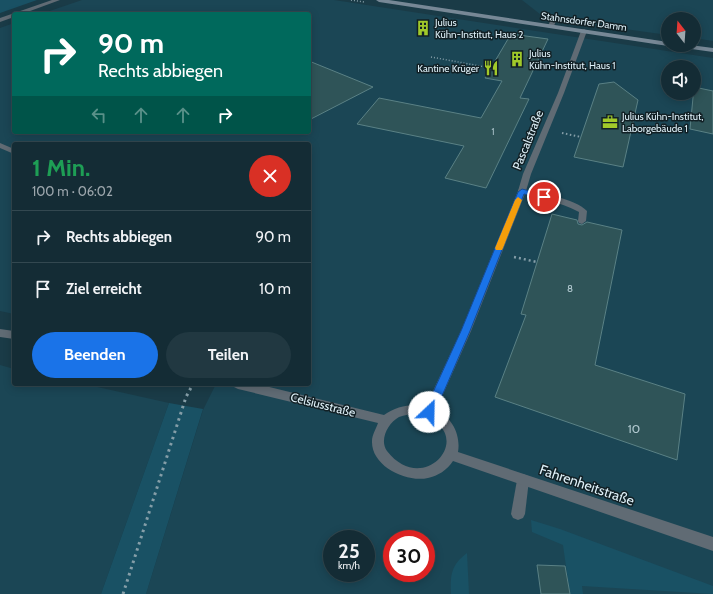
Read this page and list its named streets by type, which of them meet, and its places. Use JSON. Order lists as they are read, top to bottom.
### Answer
{
  "streets": {
    "street": [
      "Stahnsdorfer Damm",
      "Pascalstraße",
      "Celsiusstraße",
      "Fahrenheitstraße"
    ]
  },
  "crossings": [
    ["Stahnsdorfer Damm", "Pascalstraße"],
    ["Pascalstraße", "Celsiusstraße"],
    ["Pascalstraße", "Fahrenheitstraße"],
    ["Celsiusstraße", "Fahrenheitstraße"]
  ],
  "places": {
    "building": ["Julius Kühn-Institut, Haus 2", "Julius Kühn-Institut, Haus 1"],
    "restaurant": ["Kantine Krüger"],
    "office": ["Julius Kühn-Institut, Laborgebäude 1"]
  },
  "house_numbers": ["1", "8", "10"],
  "north": "top",
  "page": {
    "turn": ["90 m", "Rechts abbiegen"],
    "heading": ["1 Min.", "100 m · 06:02"],
    "list": [
      {
        "name": "Rechts abbiegen",
        "value": "90 m"
      },
      {
        "name": "Ziel erreicht",
        "value": "10 m"
      }
    ],
    "buttons": ["Beenden", "Teilen"],
    "speed": "25 km/h",
    "limit": "30"
  }
}
